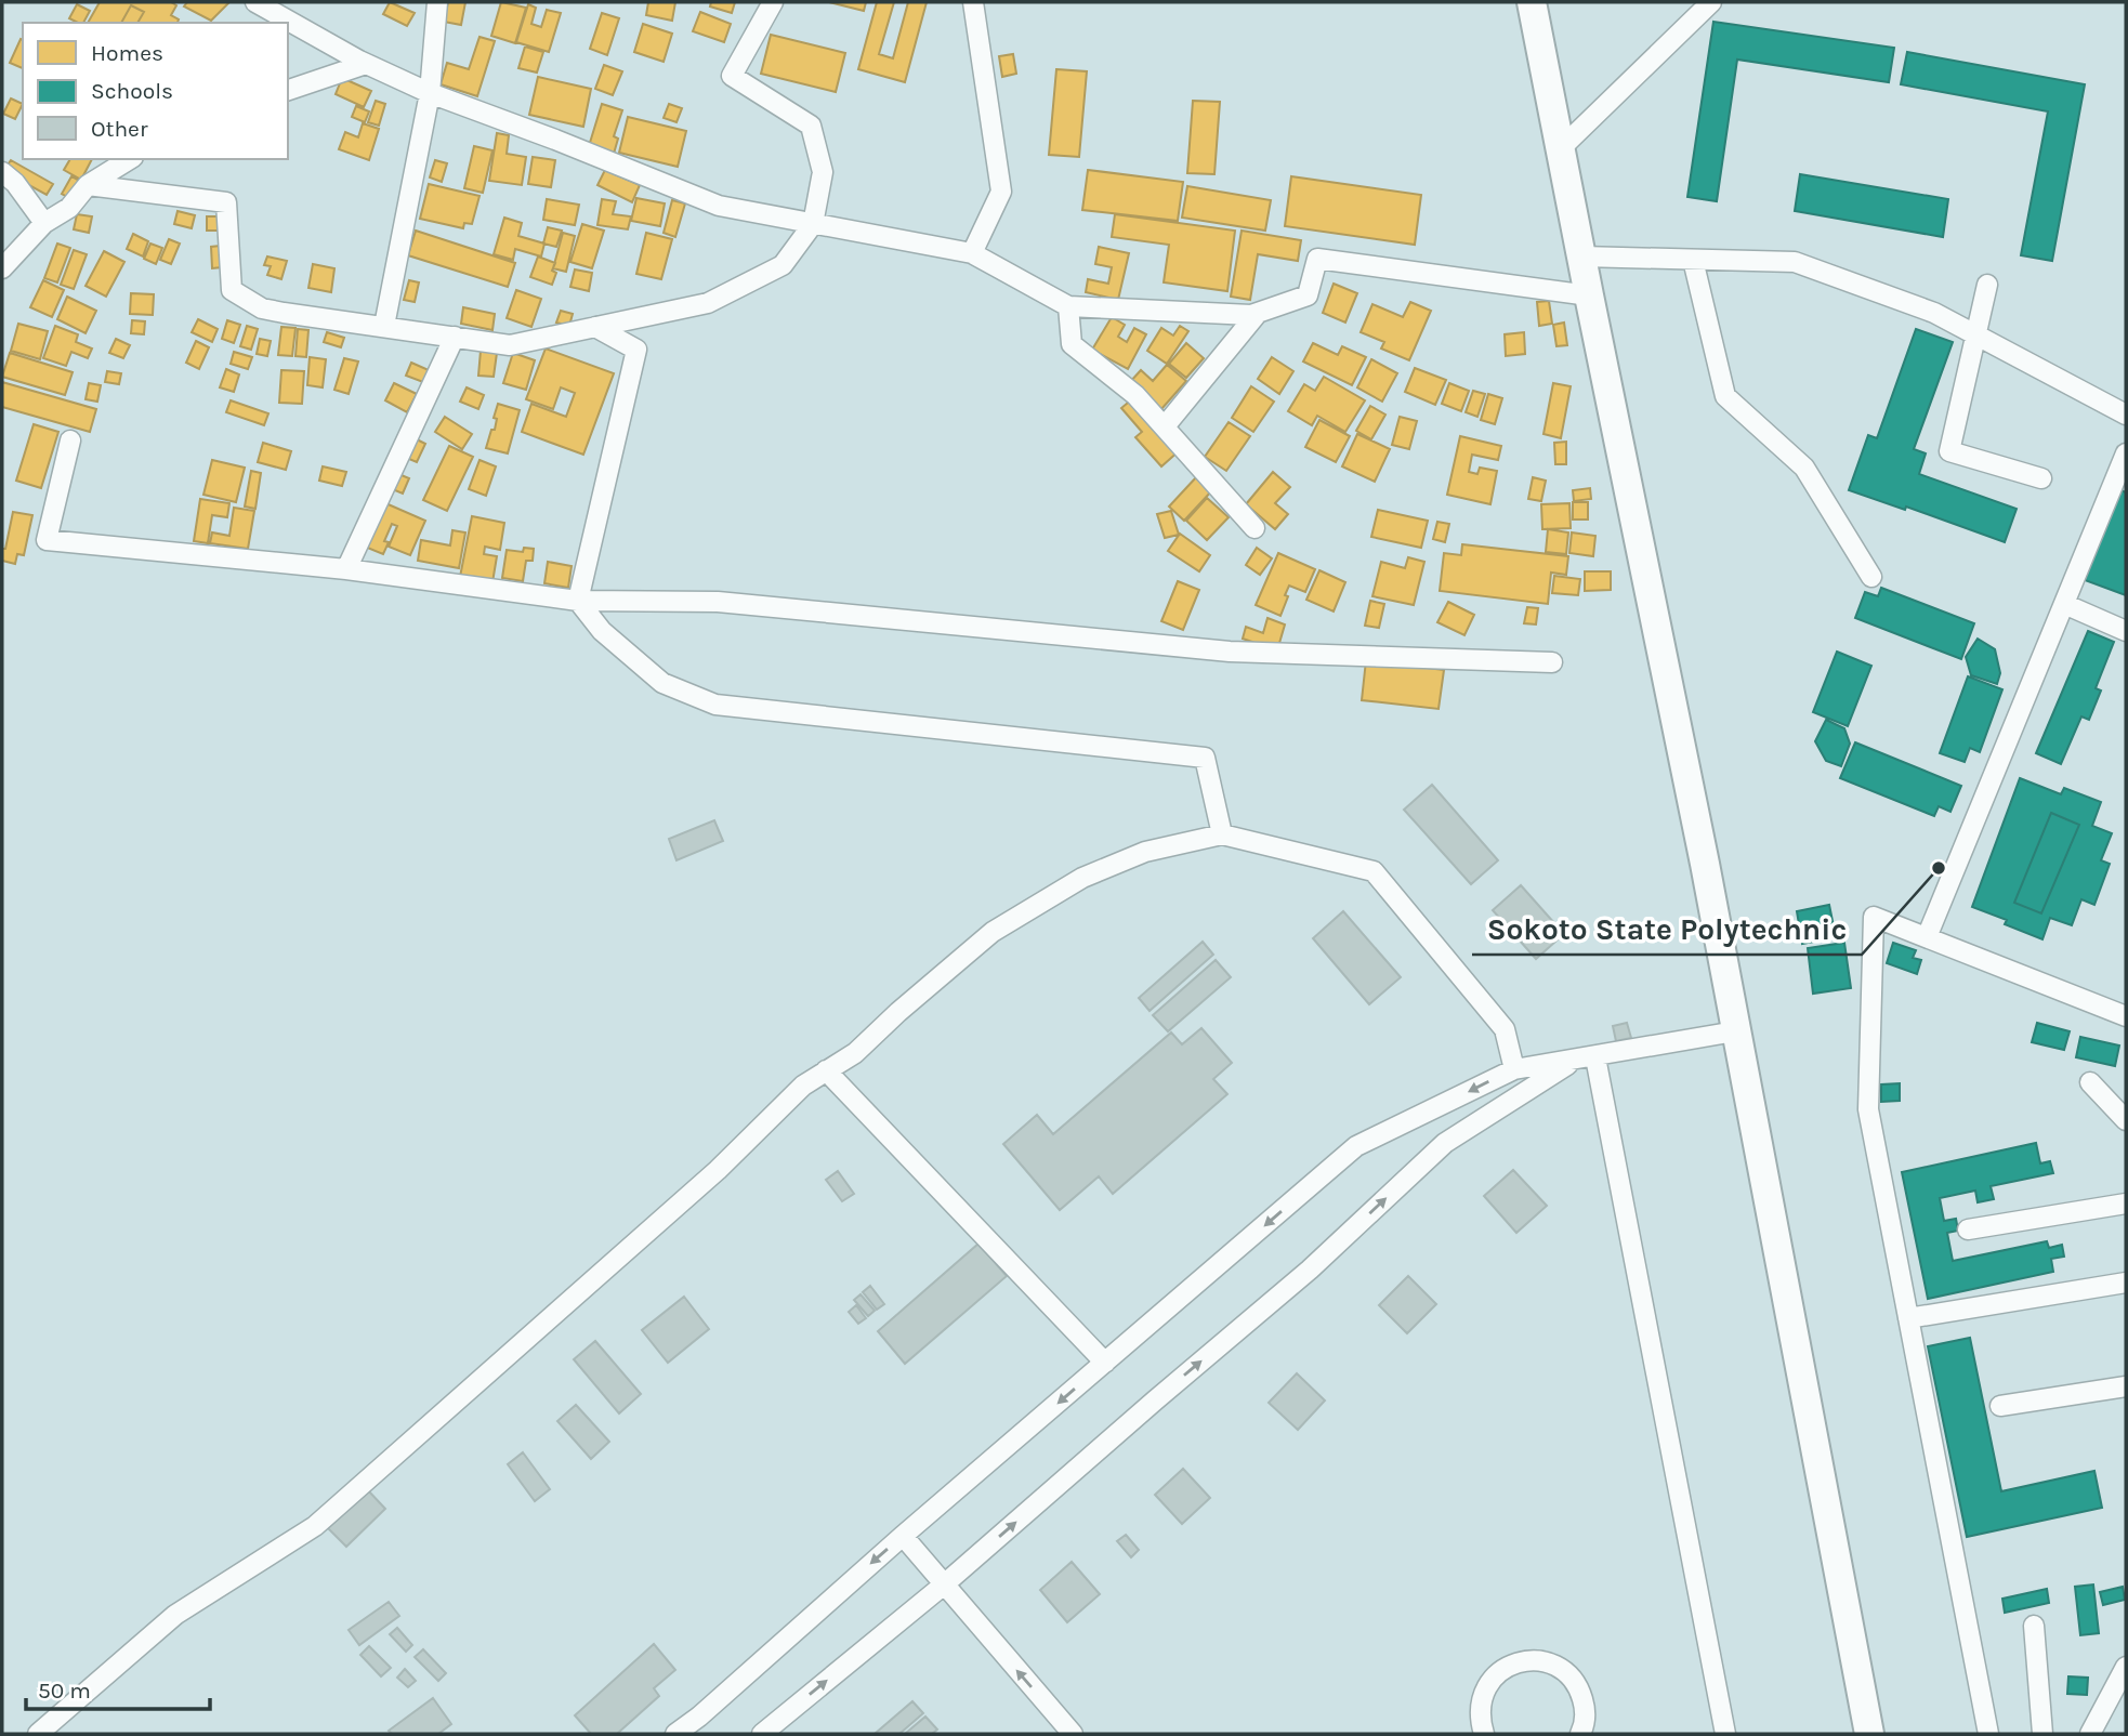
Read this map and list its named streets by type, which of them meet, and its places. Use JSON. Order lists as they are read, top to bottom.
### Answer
{
  "places": ["Sokoto State Polytechnic"],
  "legend": ["Homes", "Schools", "Other"],
  "scale_bar": "50 m"
}
